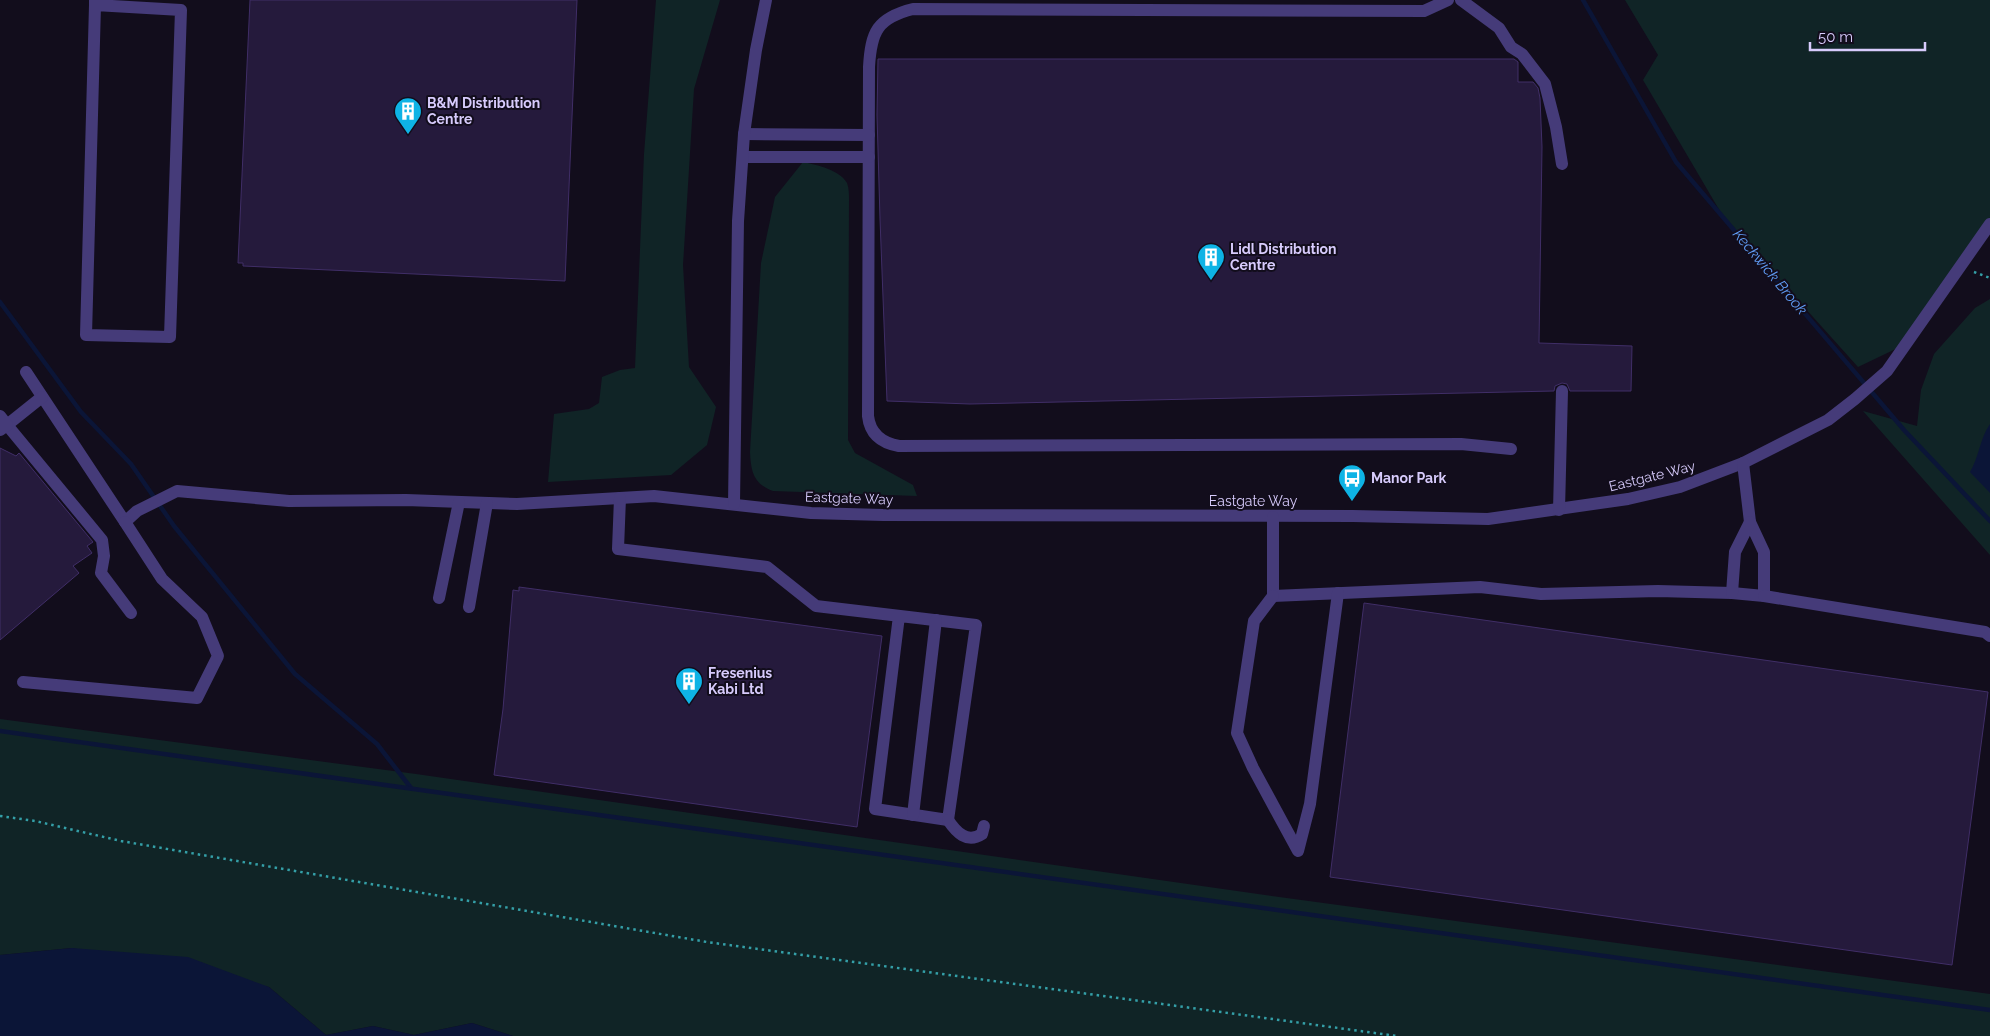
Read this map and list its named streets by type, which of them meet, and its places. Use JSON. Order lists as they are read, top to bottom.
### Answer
{
  "streets": {
    "street": ["Eastgate Way"]
  },
  "water": ["Keckwick Brook"],
  "places": {
    "building": ["B&M Distribution Centre", "Lidl Distribution Centre", "Fresenius Kabi Ltd"],
    "bus stop": ["Manor Park"]
  },
  "scale_bar": "50 m"
}
